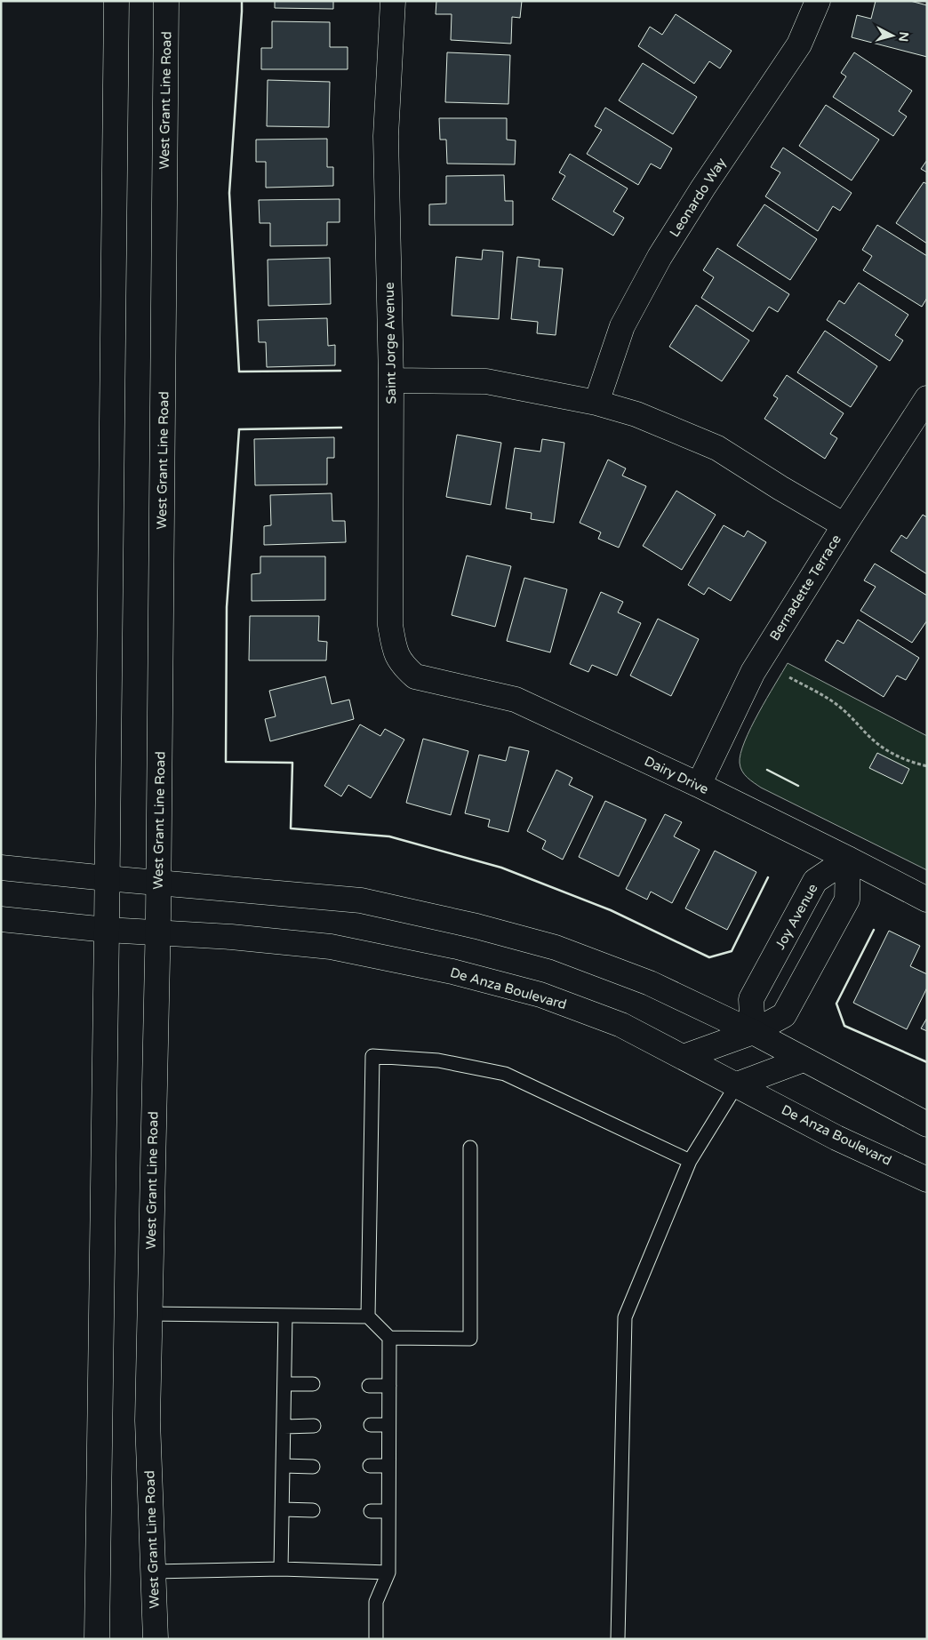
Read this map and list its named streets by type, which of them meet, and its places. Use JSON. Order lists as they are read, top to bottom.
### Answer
{
  "streets": {
    "street": [
      "West Grant Line Road",
      "Leonardo Way",
      "Saint Jorge Avenue",
      "Bernadette Terrace",
      "Dairy Drive",
      "Joy Avenue",
      "De Anza Boulevard"
    ]
  },
  "crossings": [
    ["West Grant Line Road", "De Anza Boulevard"],
    ["Saint Jorge Avenue", "Dairy Drive"],
    ["Bernadette Terrace", "Dairy Drive"],
    ["Dairy Drive", "Joy Avenue"]
  ],
  "north": "right"
}
